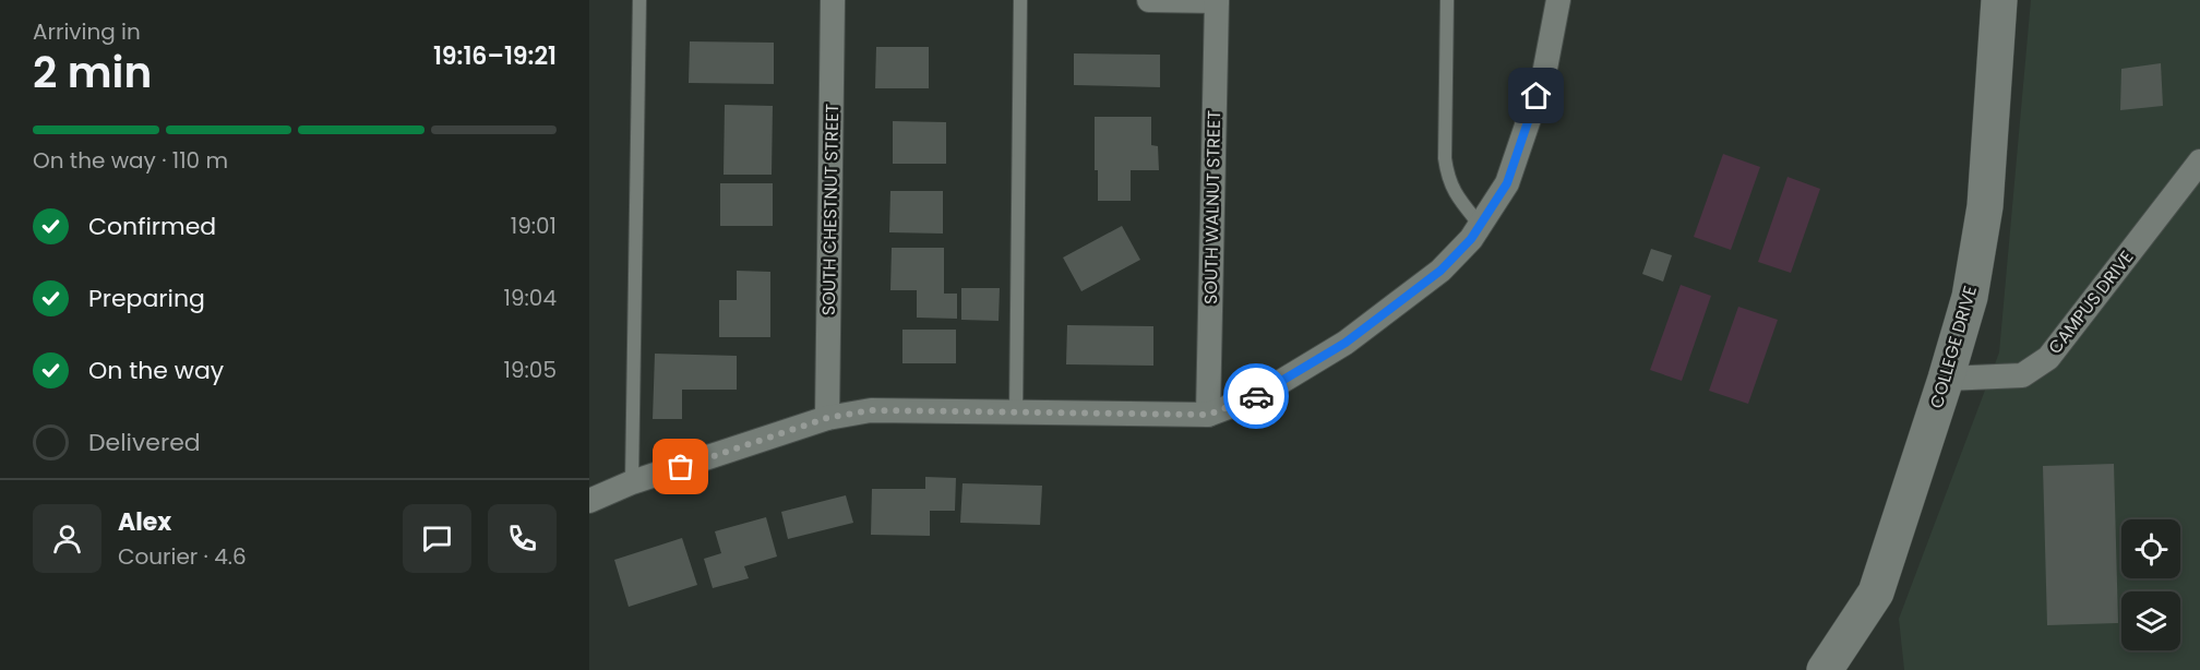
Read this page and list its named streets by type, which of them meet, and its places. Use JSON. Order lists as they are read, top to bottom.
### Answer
{
  "streets": {
    "street": [
      "SOUTH WALNUT STREET",
      "SOUTH CHESTNUT STREET",
      "CAMPUS DRIVE",
      "COLLEGE DRIVE"
    ]
  },
  "crossings": [
    ["CAMPUS DRIVE", "COLLEGE DRIVE"]
  ],
  "page": {
    "heading": ["2 min", "Arriving in", "19:16–19:21"],
    "panel": ["Alex", "Courier · 4.6"],
    "bar": "On the way · 110 m",
    "list": [
      ["Confirmed", "19:01"],
      ["Preparing", "19:04"],
      ["On the way", "19:05"],
      "Delivered"
    ]
  }
}
